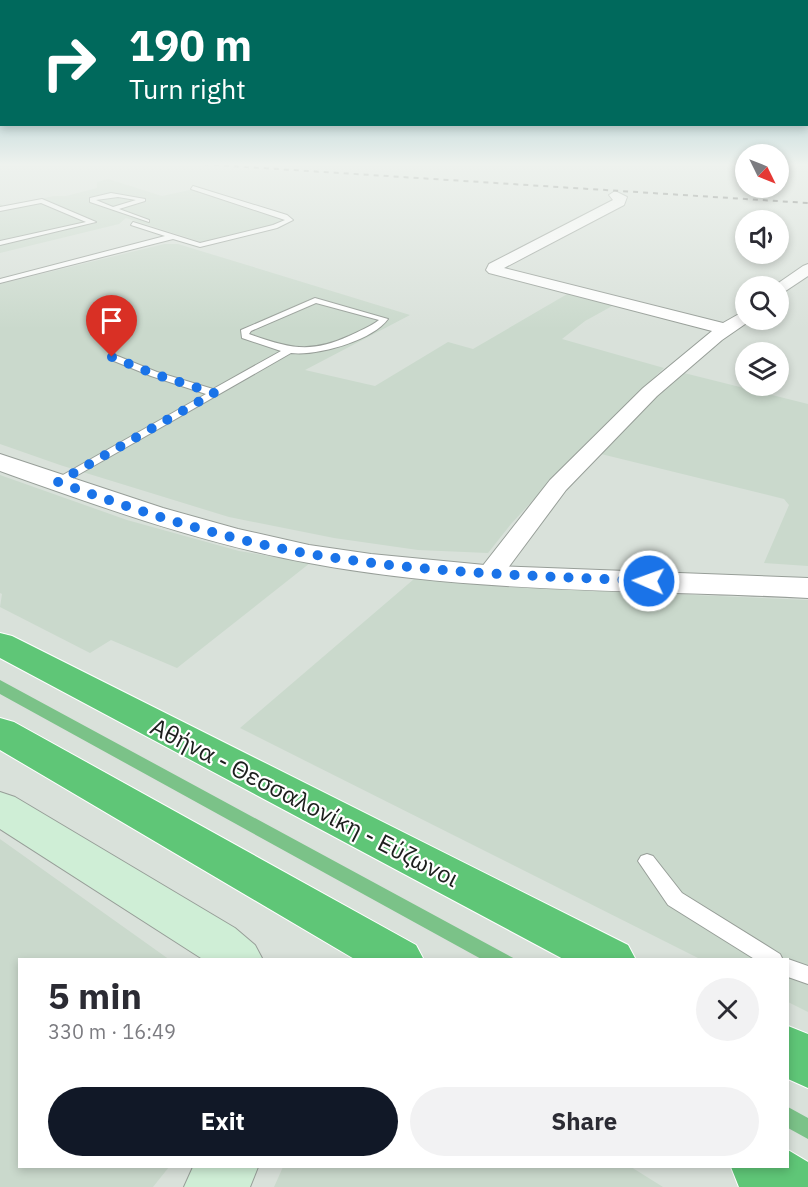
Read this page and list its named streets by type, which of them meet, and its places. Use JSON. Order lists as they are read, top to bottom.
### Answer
{
  "streets": {
    "highway": ["Αθήνα - Θεσσαλονίκη - Εύζωνοι"]
  },
  "north": "bottom right",
  "page": {
    "turn": ["190 m", "Turn right"],
    "heading": ["5 min", "330 m · 16:49"],
    "buttons": ["Exit", "Share"]
  }
}
